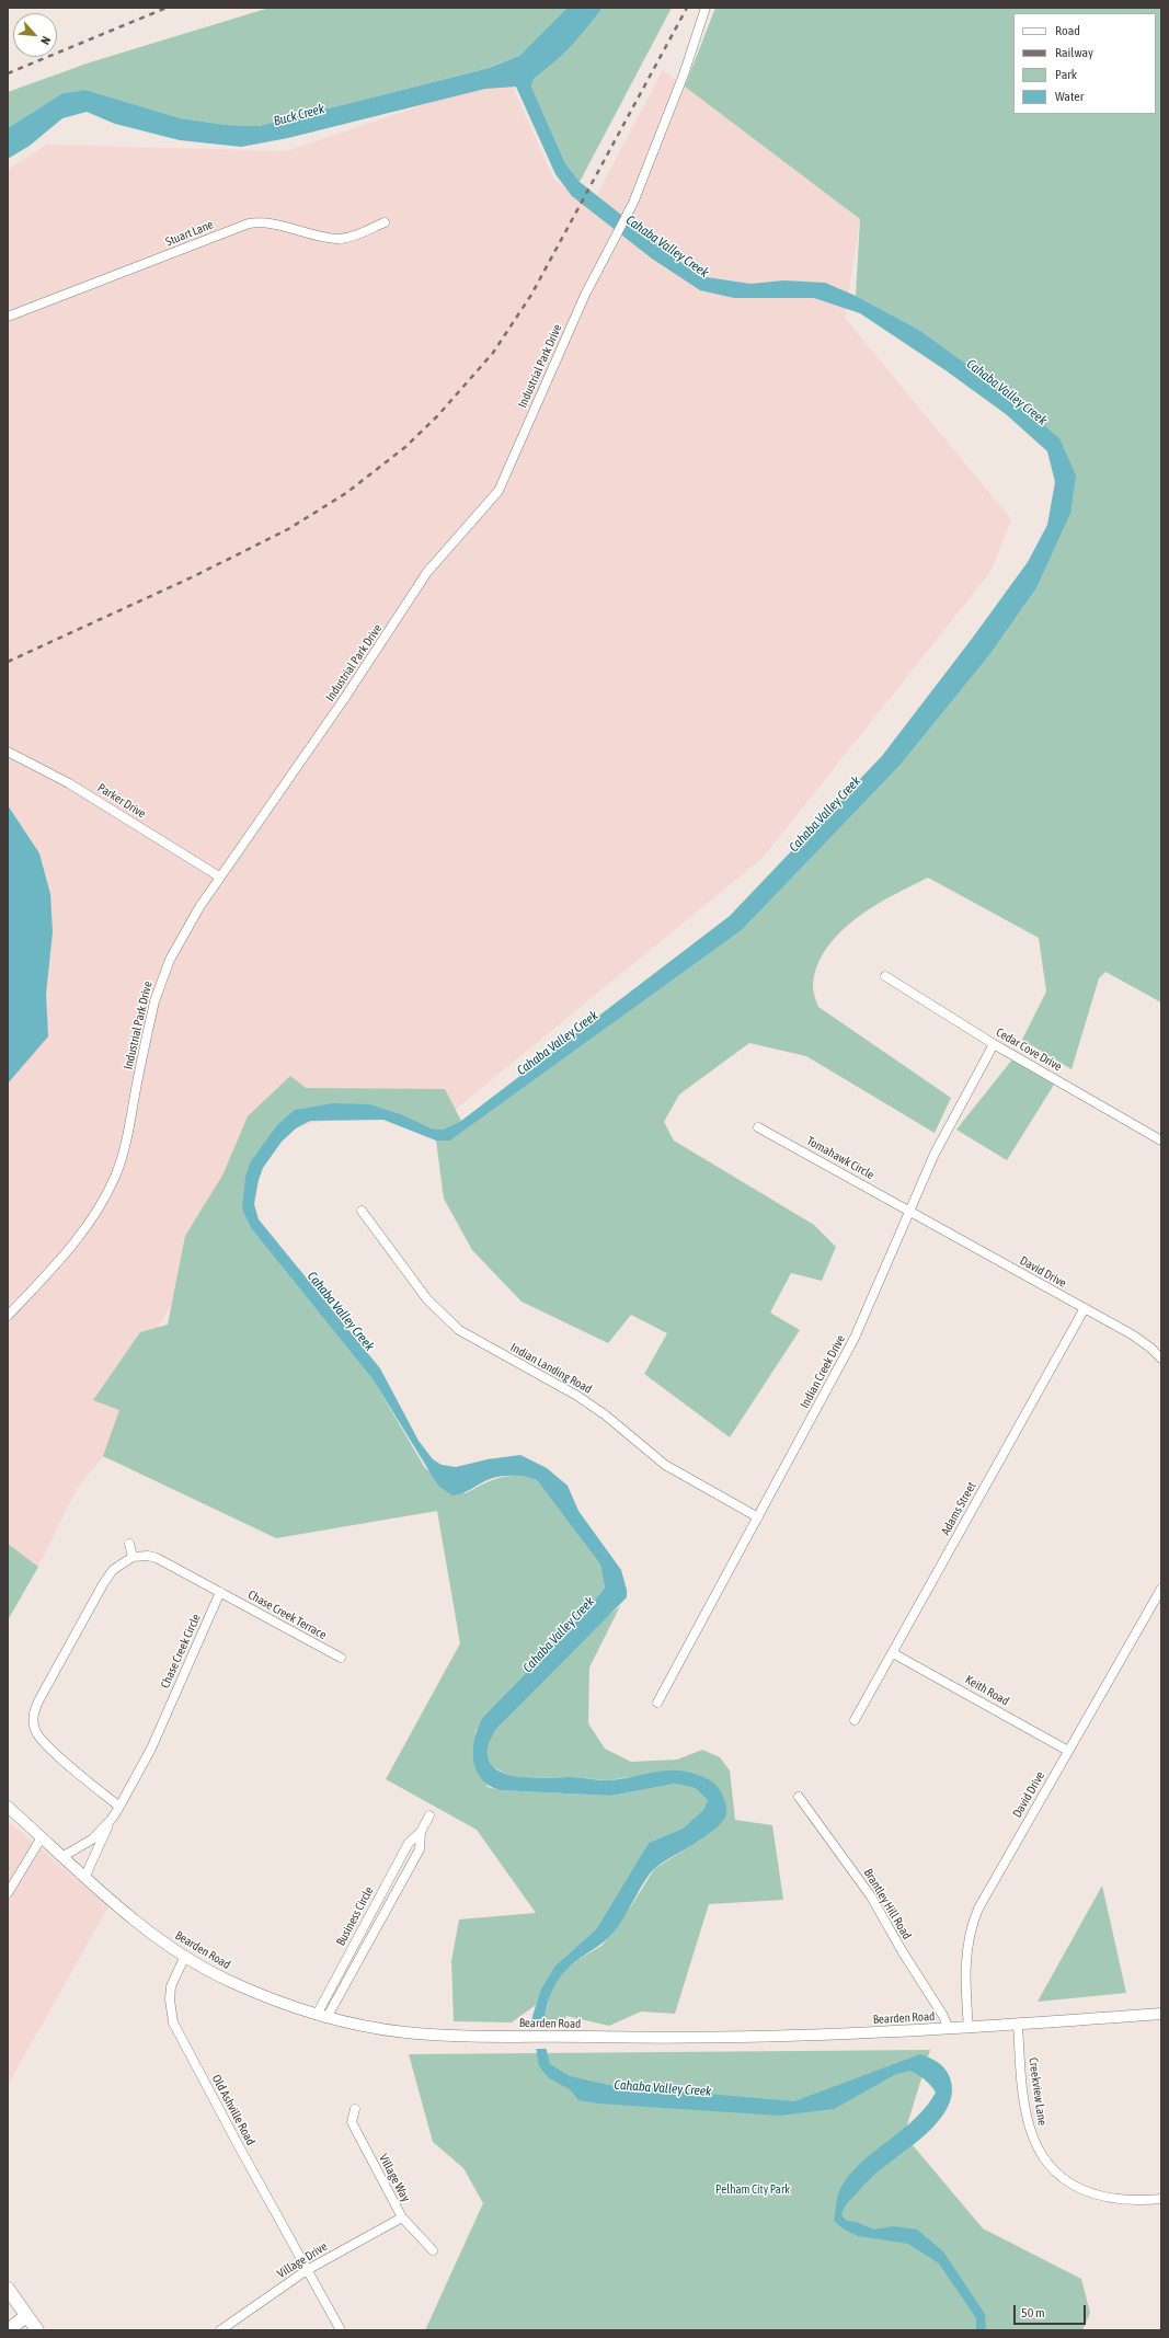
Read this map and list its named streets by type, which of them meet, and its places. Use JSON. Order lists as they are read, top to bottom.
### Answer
{
  "streets": {
    "street": [
      "Stuart Lane",
      "Industrial Park Drive",
      "Parker Drive",
      "Cedar Cove Drive",
      "Tomahawk Circle",
      "David Drive",
      "Indian Landing Road",
      "Indian Creek Drive",
      "Adams Street",
      "Chase Creek Terrace",
      "Chase Creek Circle",
      "Keith Road",
      "Brantley Hill Road",
      "Business Circle",
      "Bearden Road",
      "Creekview Lane",
      "Old Ashville Road",
      "Village Way",
      "Village Drive"
    ]
  },
  "crossings": [
    ["Industrial Park Drive", "Parker Drive"],
    ["Cedar Cove Drive", "Indian Creek Drive"],
    ["Tomahawk Circle", "David Drive"],
    ["Tomahawk Circle", "Indian Creek Drive"],
    ["David Drive", "Indian Creek Drive"],
    ["David Drive", "Adams Street"],
    ["David Drive", "Keith Road"],
    ["David Drive", "Bearden Road"],
    ["Indian Landing Road", "Indian Creek Drive"],
    ["Adams Street", "Keith Road"],
    ["Chase Creek Terrace", "Chase Creek Circle"],
    ["Chase Creek Circle", "Bearden Road"],
    ["Brantley Hill Road", "Bearden Road"],
    ["Business Circle", "Bearden Road"],
    ["Bearden Road", "Creekview Lane"],
    ["Bearden Road", "Old Ashville Road"],
    ["Old Ashville Road", "Village Drive"],
    ["Village Way", "Village Drive"]
  ],
  "water": ["Buck Creek", "Cahaba Valley Creek"],
  "parks": ["Pelham City Park"],
  "legend": [
    "Road",
    "Railway",
    "Park",
    "Water"
  ],
  "scale_bar": "50 m",
  "north": "bottom right"
}
